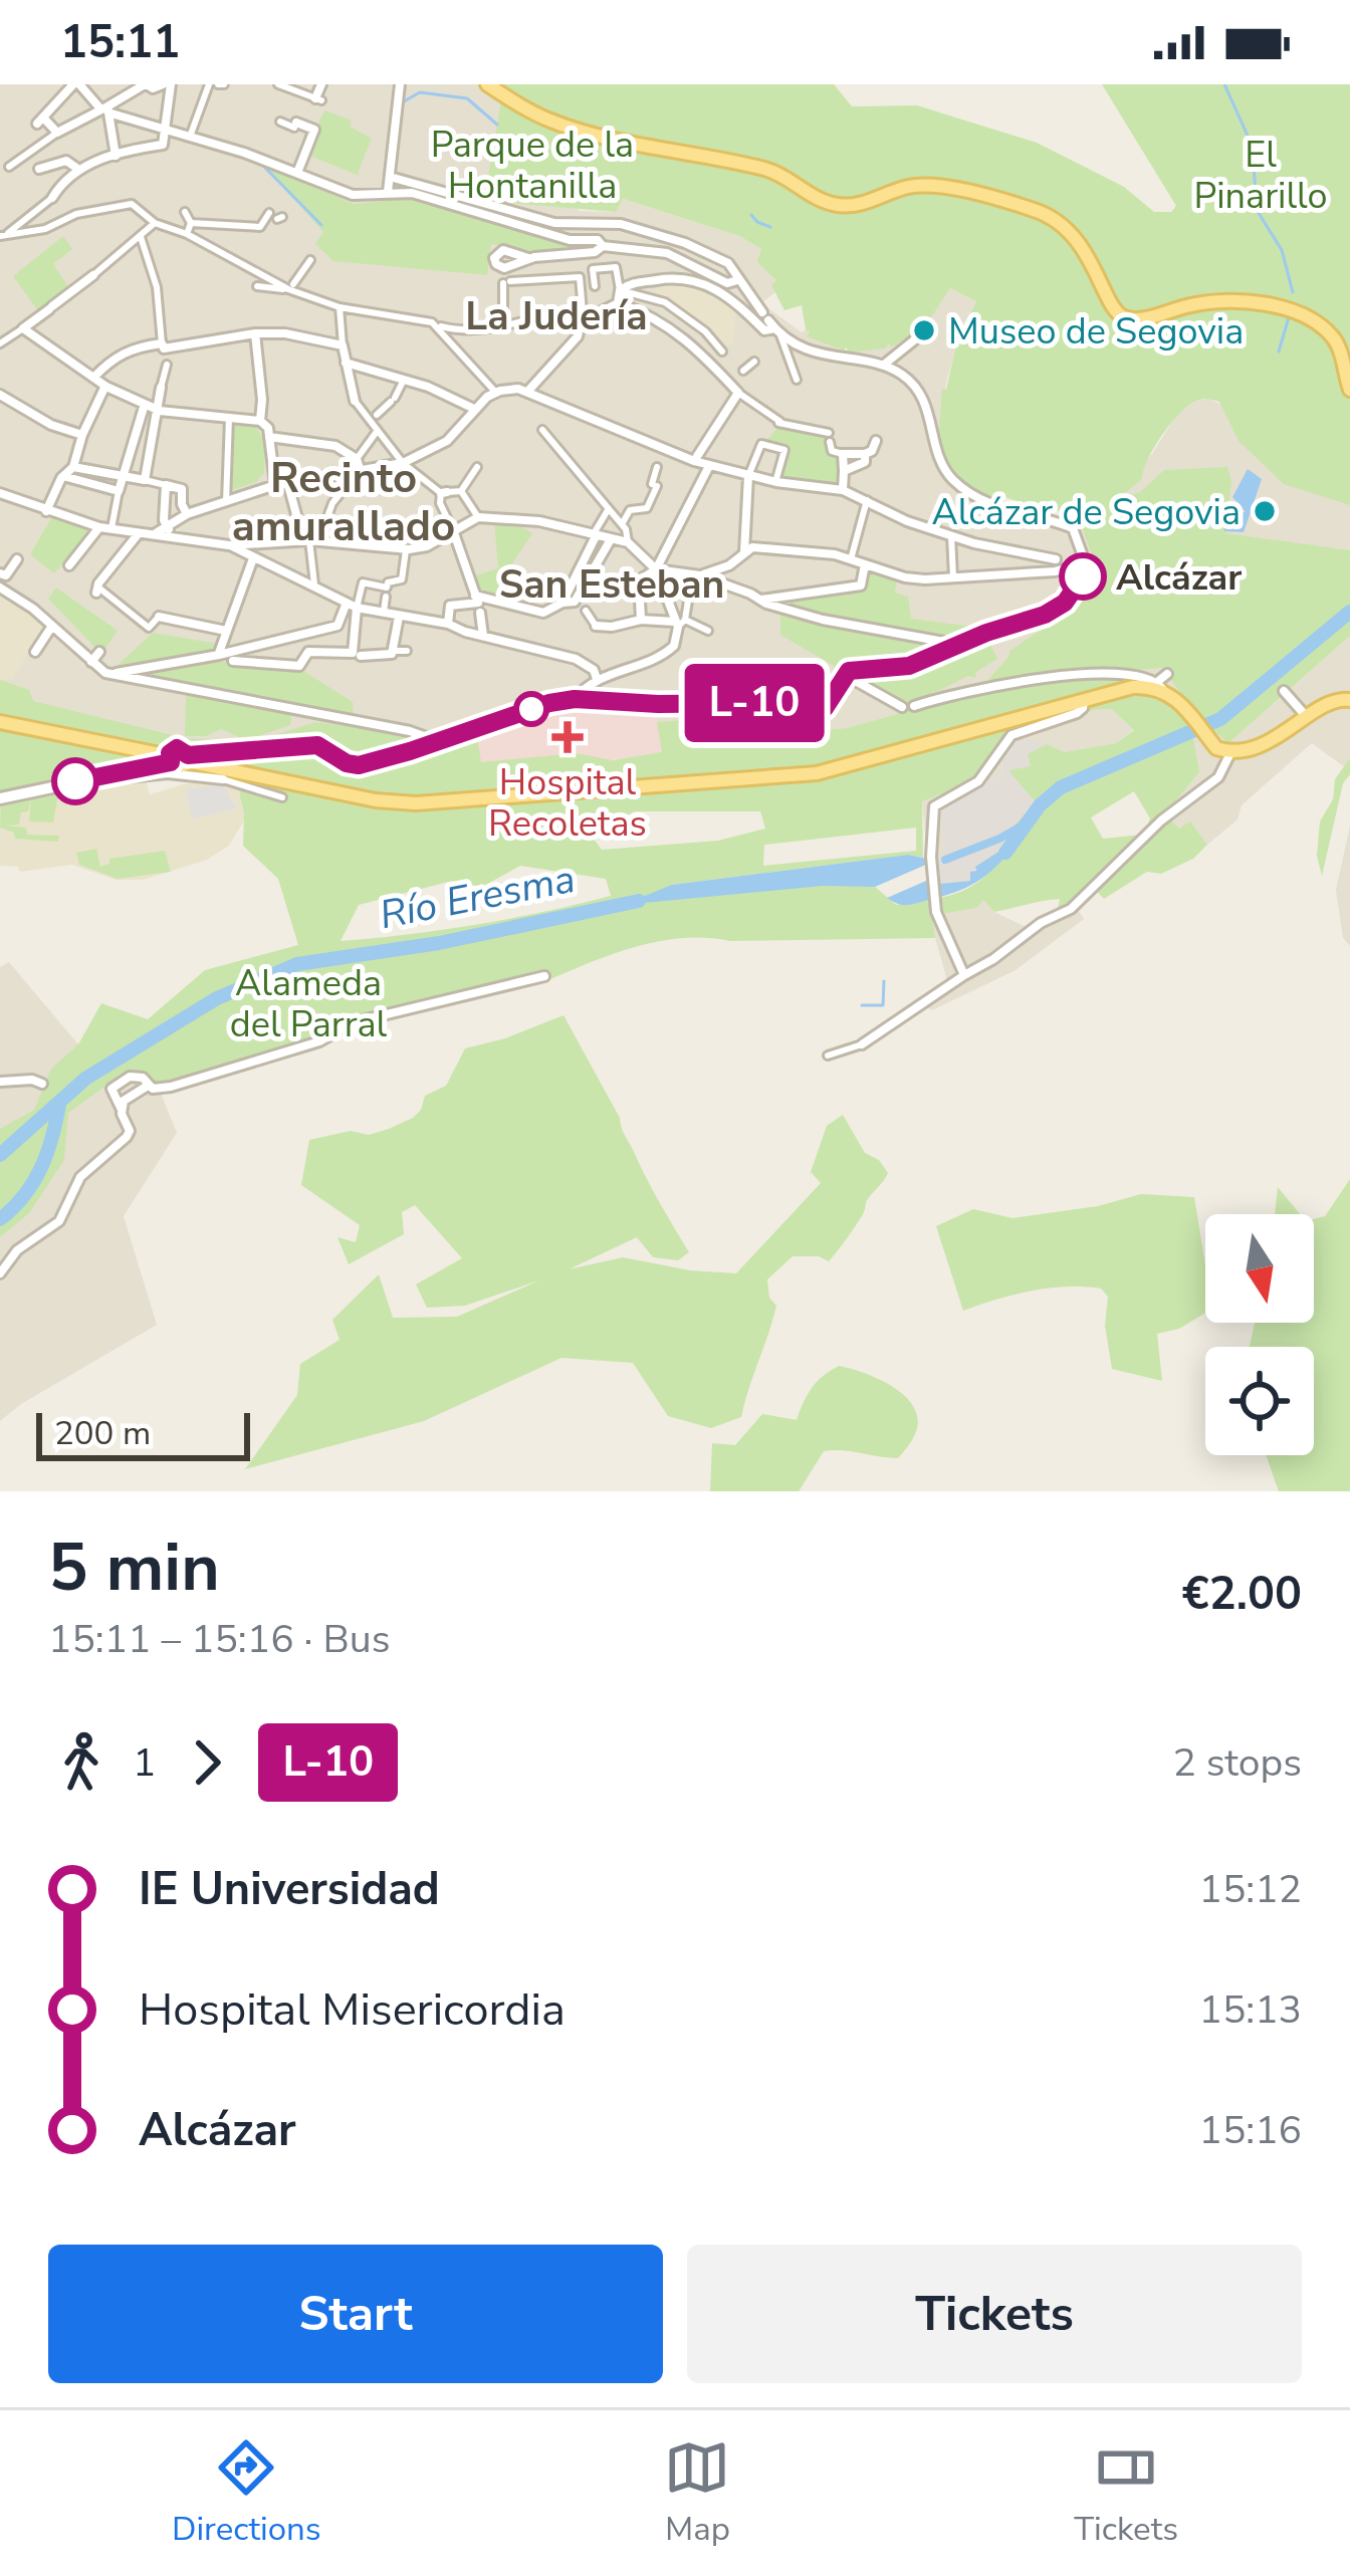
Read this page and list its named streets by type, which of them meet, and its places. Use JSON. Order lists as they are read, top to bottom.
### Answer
{
  "districts": ["La Judería", "Recinto amurallado", "San Esteban"],
  "water": ["Río Eresma"],
  "parks": ["Parque de la Hontanilla", "El Pinarillo", "Alameda del Parral"],
  "places": {
    "other": ["Museo de Segovia", "Alcázar de Segovia", "Alcázar"],
    "health": ["Hospital Recoletas"]
  },
  "lines": ["bus line L-10"],
  "scale_bar": "200 m",
  "north": "bottom",
  "page": {
    "status": "15:11",
    "on_map": "L-10",
    "scale": "200 m",
    "heading": ["5 min", "15:11 – 15:16 · Bus", "€2.00"],
    "legs": ["1", "L-10", "2 stops"],
    "list": [
      {
        "name": "IE Universidad",
        "value": "15:12"
      },
      {
        "name": "Hospital Misericordia",
        "value": "15:13"
      },
      {
        "name": "Alcázar",
        "value": "15:16"
      }
    ],
    "buttons": ["Start", "Tickets"],
    "tabs": ["Directions", "Map", "Tickets"]
  }
}
